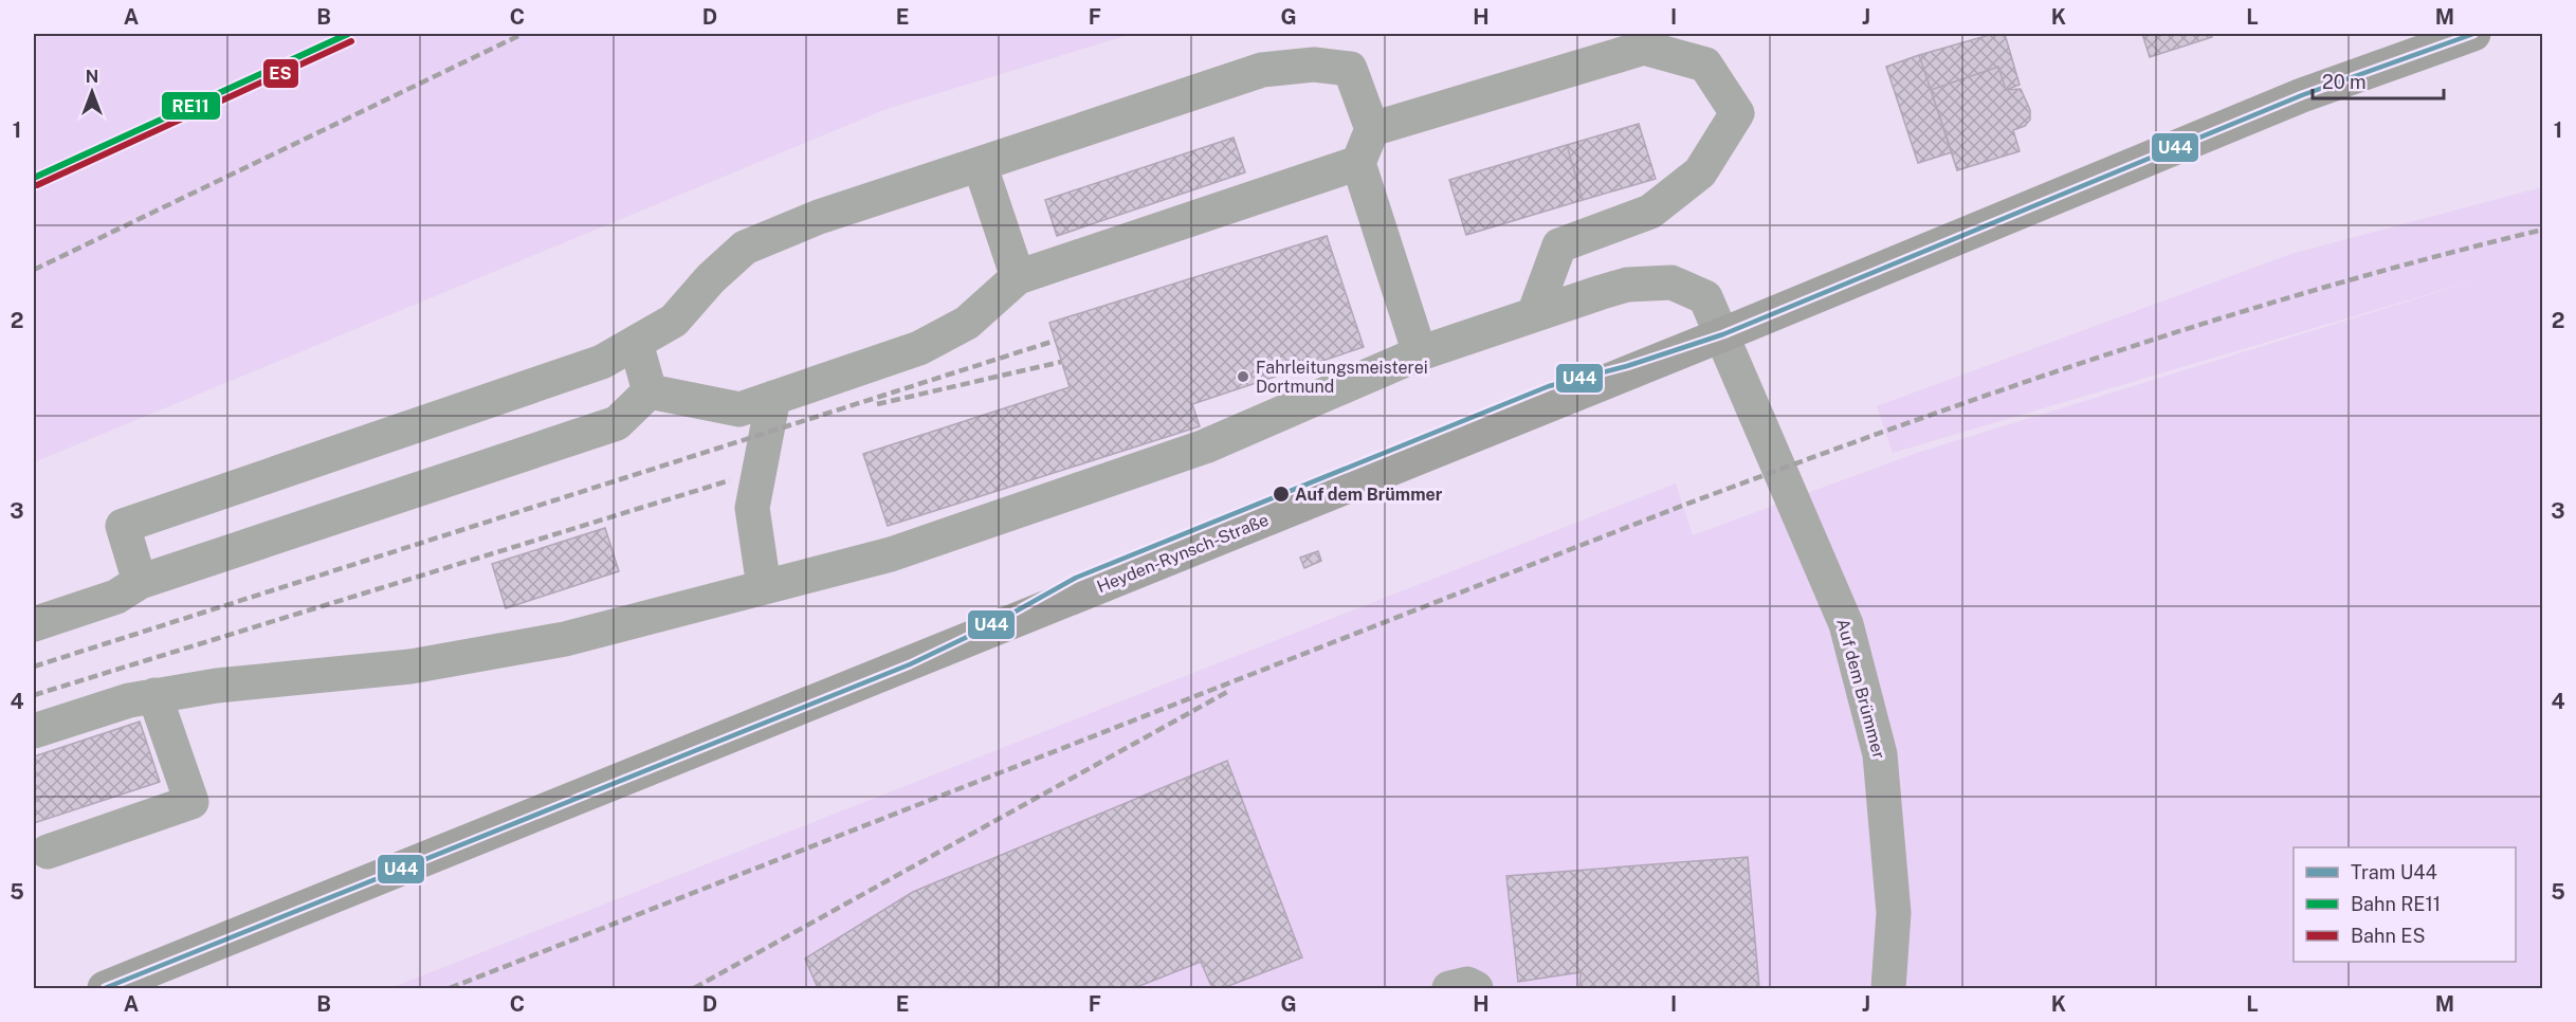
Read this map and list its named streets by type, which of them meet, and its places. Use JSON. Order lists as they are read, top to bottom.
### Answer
{
  "streets": {
    "main road": ["Heyden-Rynsch-Straße"],
    "street": ["Auf dem Brümmer"]
  },
  "crossings": [
    ["Heyden-Rynsch-Straße", "Auf dem Brümmer"]
  ],
  "places": ["Fahrleitungsmeisterei Dortmund", "Auf dem Brümmer"],
  "lines": ["tram line U44", "rail line RE11", "rail line ES"],
  "legend": ["Tram U44", "Bahn RE11", "Bahn ES"],
  "scale_bar": "20 m",
  "north": "top",
  "grid": {
    "columns": [
      "A",
      "B",
      "C",
      "D",
      "E",
      "F",
      "G",
      "H",
      "I",
      "J",
      "K",
      "L",
      "M"
    ],
    "rows": [
      "1",
      "2",
      "3",
      "4",
      "5"
    ]
  }
}
